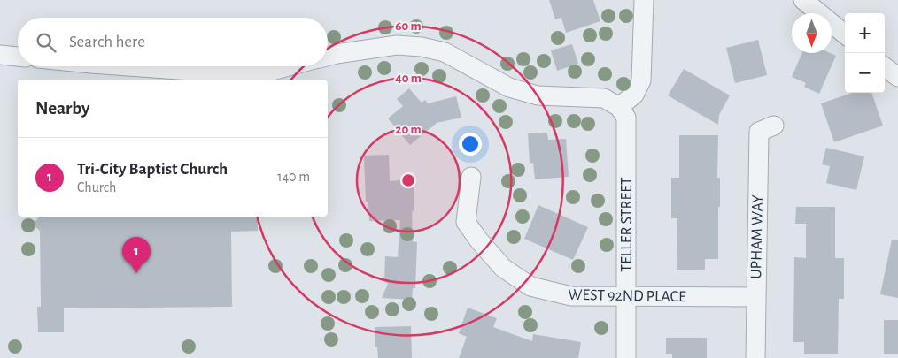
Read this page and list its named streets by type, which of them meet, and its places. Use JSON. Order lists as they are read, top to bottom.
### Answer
{
  "streets": {
    "street": ["TELLER STREET", "UPHAM WAY", "WEST 92ND PLACE"]
  },
  "crossings": [
    ["TELLER STREET", "WEST 92ND PLACE"],
    ["UPHAM WAY", "WEST 92ND PLACE"]
  ],
  "north": "bottom",
  "page": {
    "map_buttons": ["+", "−"],
    "search": "Search here",
    "heading": "Nearby",
    "list": [
      {
        "mark": "1",
        "name": "Tri-City Baptist Church",
        "note": "Church",
        "value": "140 m"
      }
    ],
    "pins": "1"
  },
  "rings": ["60 m", "40 m", "20 m"]
}
